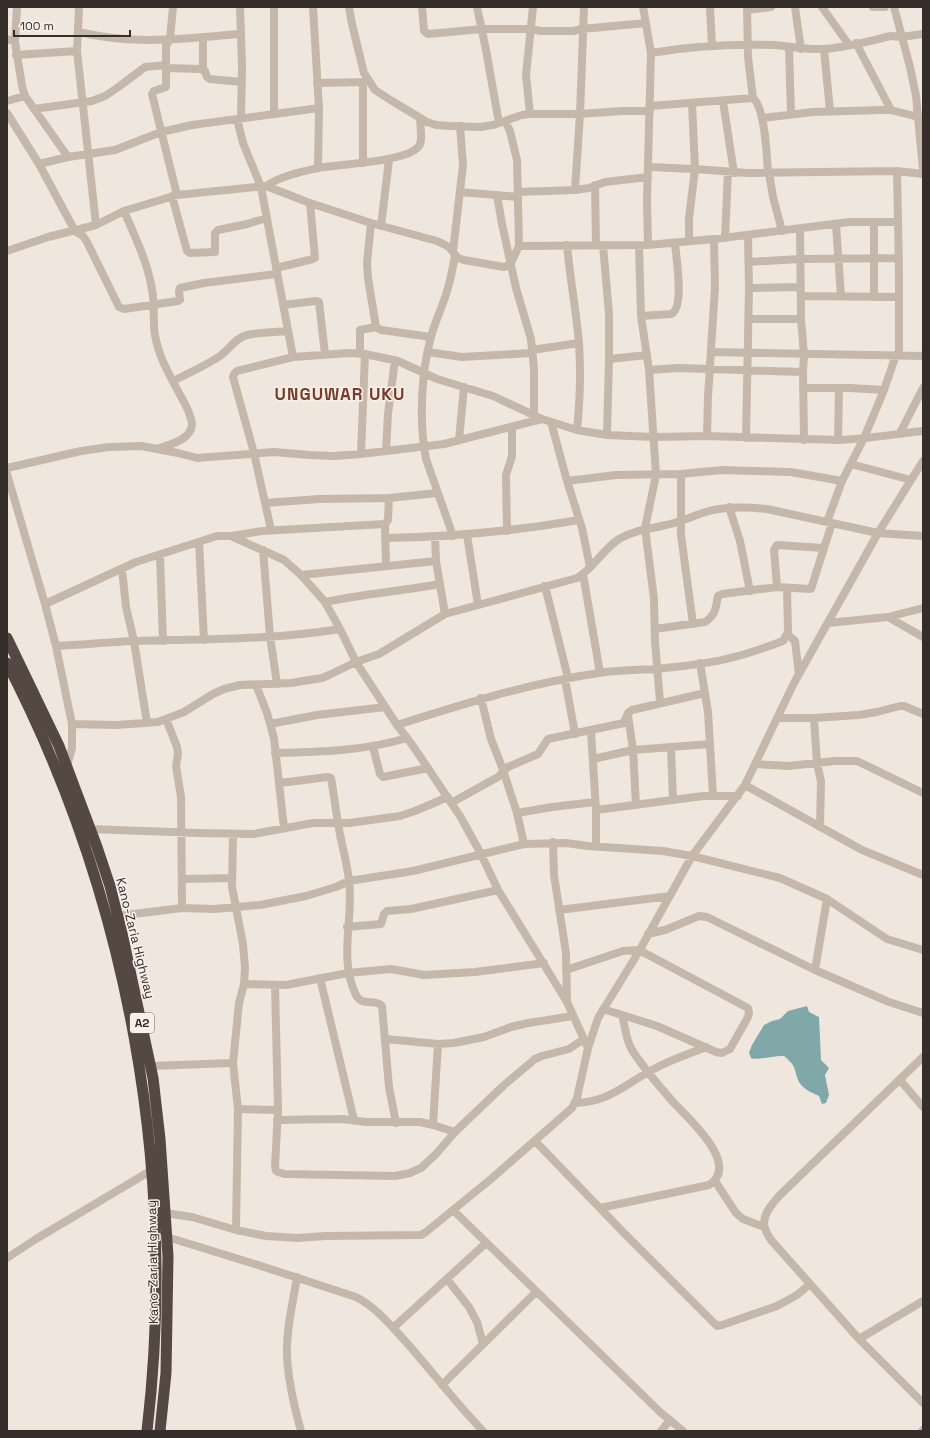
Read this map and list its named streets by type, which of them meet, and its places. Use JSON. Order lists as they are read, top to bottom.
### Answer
{
  "streets": {
    "highway": ["Kano-Zaria Highway", "A2"]
  },
  "districts": ["UNGUWAR UKU"],
  "scale_bar": "100 m"
}
